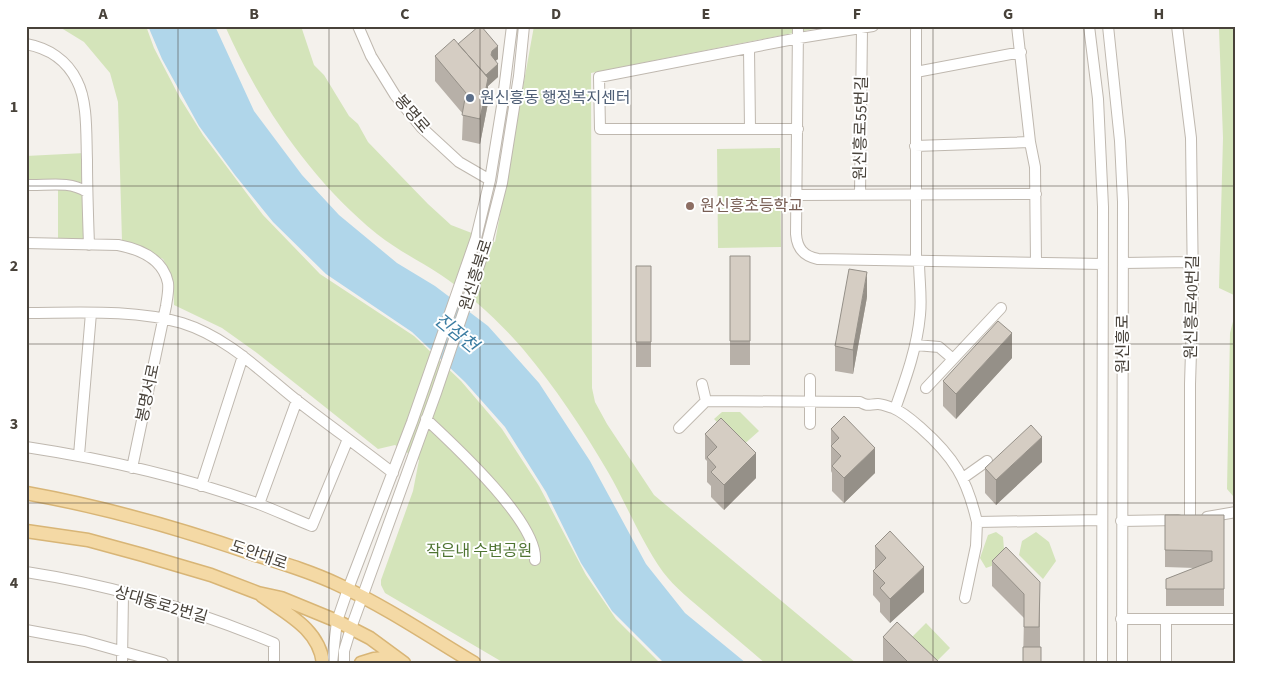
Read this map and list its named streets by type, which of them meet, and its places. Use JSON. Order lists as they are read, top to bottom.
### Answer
{
  "streets": {
    "main road": ["도안대로"],
    "street": [
      "봉명로",
      "원신흥로55번길",
      "원신흥북로",
      "원신흥로40번길",
      "원신흥로",
      "봉명서로",
      "상대동로2번길"
    ]
  },
  "crossings": [
    ["봉명로", "원신흥북로"],
    ["원신흥북로", "도안대로"]
  ],
  "water": ["진잠천"],
  "parks": ["작은내 수변공원"],
  "places": ["원신흥동 행정복지센터", "원신흥초등학교"],
  "grid": {
    "columns": [
      "A",
      "B",
      "C",
      "D",
      "E",
      "F",
      "G",
      "H"
    ],
    "rows": [
      "1",
      "2",
      "3",
      "4"
    ]
  }
}
